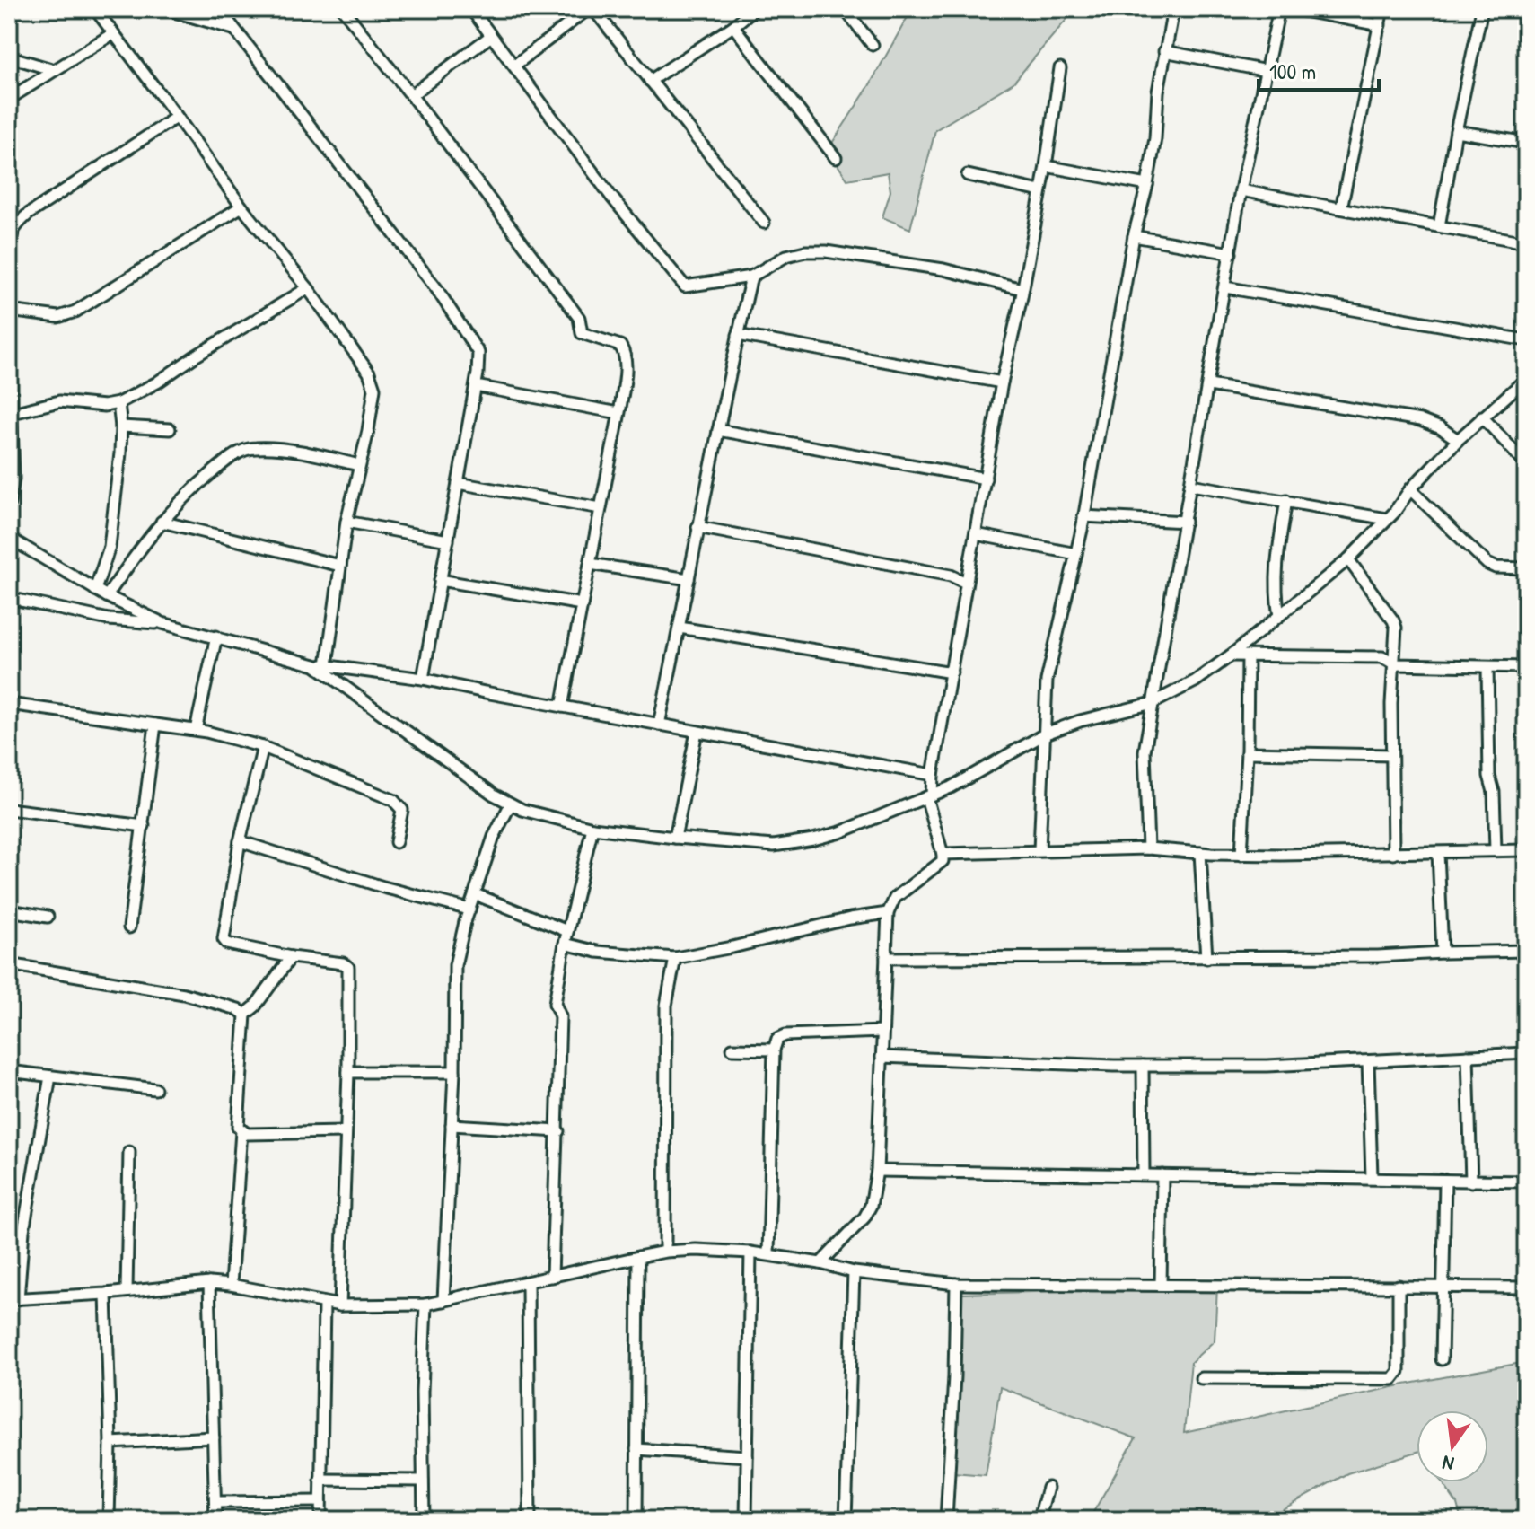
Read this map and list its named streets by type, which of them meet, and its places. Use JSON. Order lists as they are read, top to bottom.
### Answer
{
  "scale_bar": "100 m",
  "north": "bottom"
}
